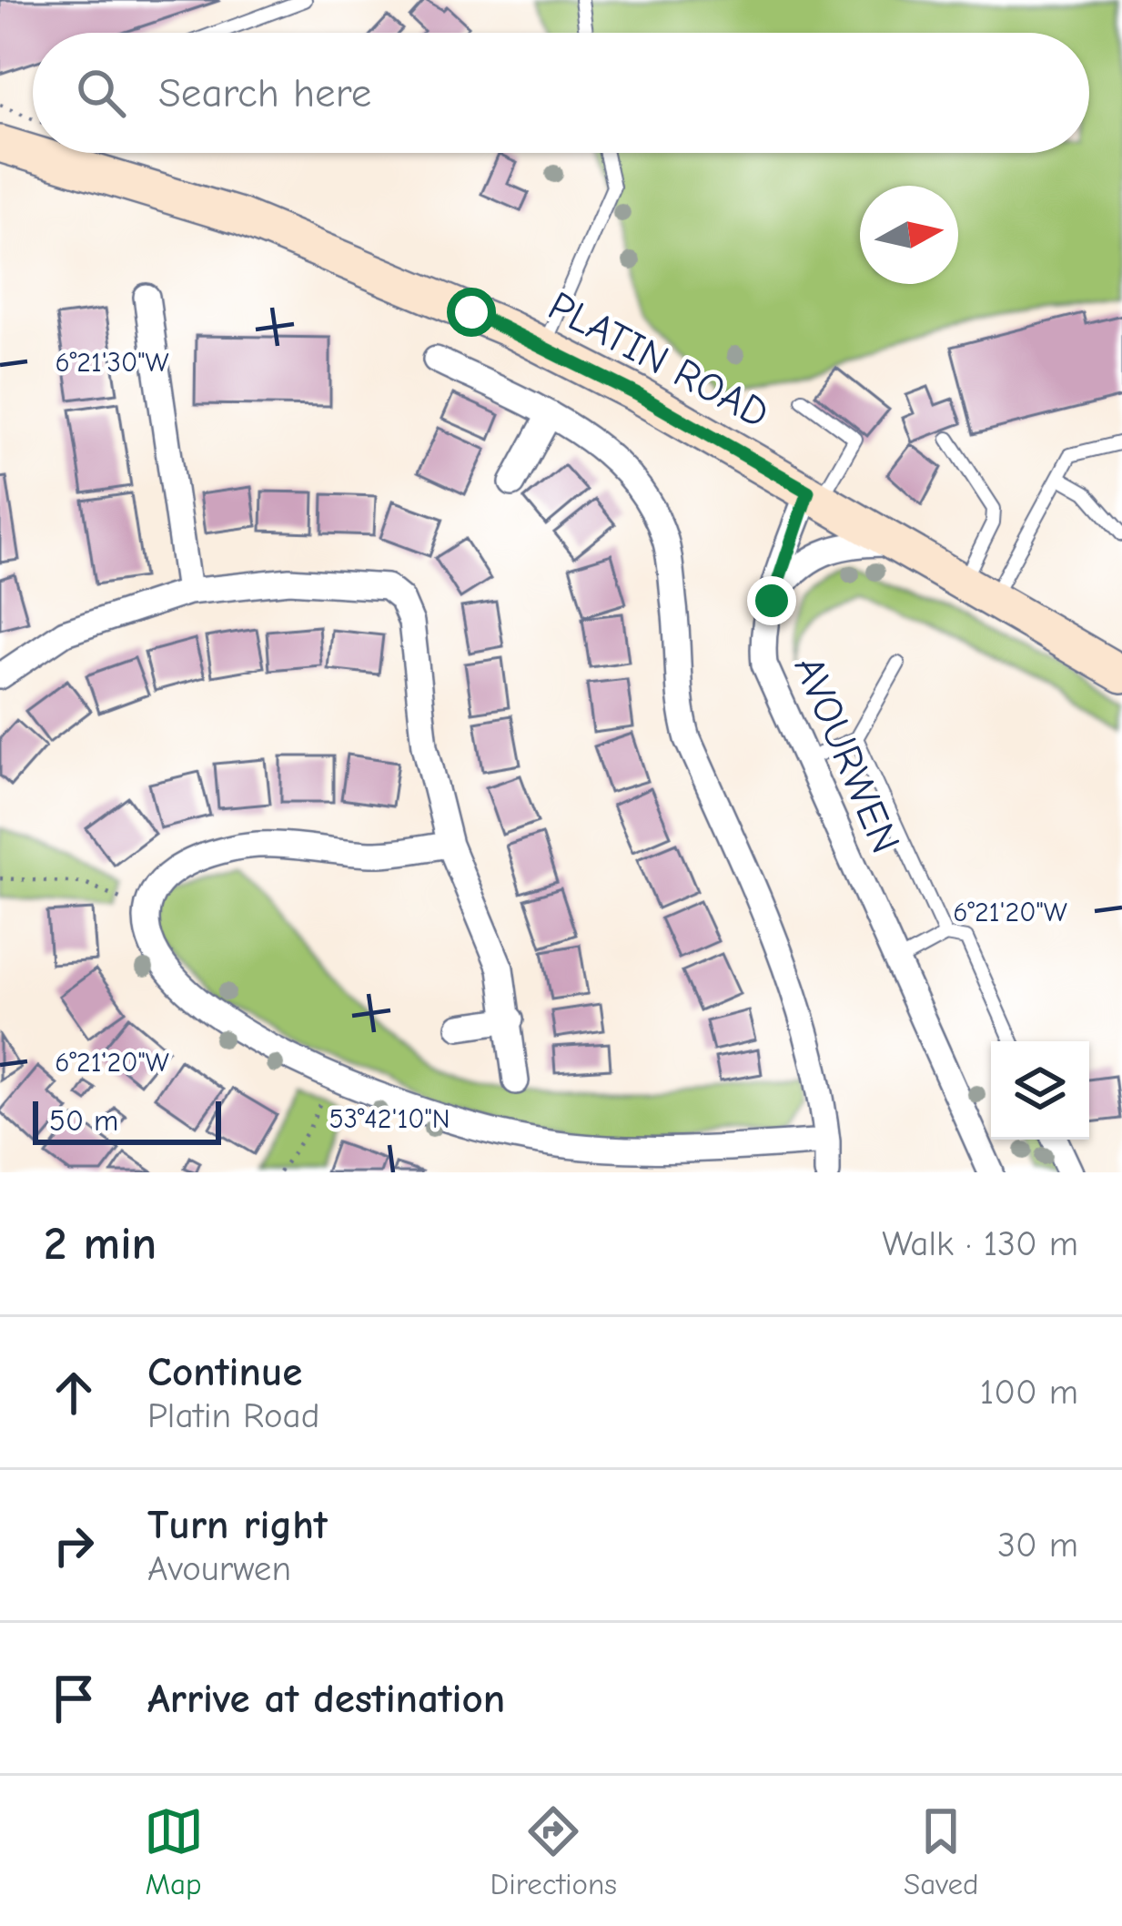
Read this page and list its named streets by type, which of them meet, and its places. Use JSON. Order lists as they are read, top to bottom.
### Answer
{
  "streets": {
    "main road": ["PLATIN ROAD"],
    "street": ["AVOURWEN"]
  },
  "crossings": [
    ["PLATIN ROAD", "AVOURWEN"]
  ],
  "scale_bar": "50 m",
  "north": "right",
  "page": {
    "search": "Search here",
    "scale": "50 m",
    "heading": ["2 min", "Walk · 130 m"],
    "list": [
      ["Continue", "Platin Road", "100 m"],
      ["Turn right", "Avourwen", "30 m"],
      "Arrive at destination"
    ],
    "nav": ["Map", "Directions", "Saved"]
  },
  "coordinates": ["6°21'30\"W", "6°21'20\"W", "53°42'10\"N"]
}
